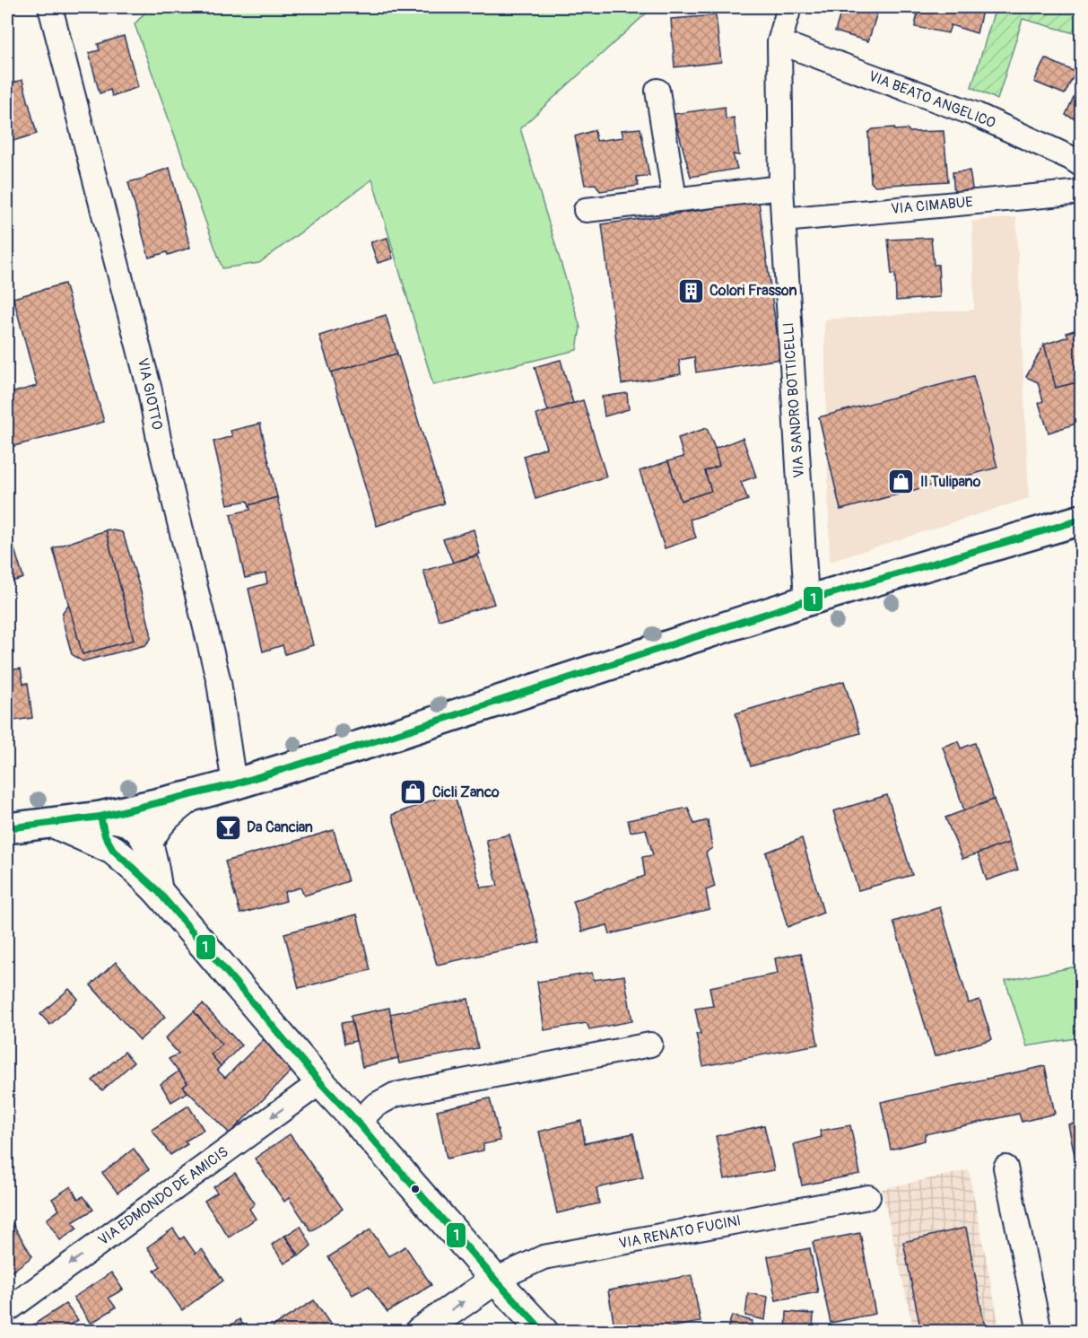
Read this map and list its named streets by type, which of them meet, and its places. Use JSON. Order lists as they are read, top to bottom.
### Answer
{
  "streets": {
    "street": [
      "VIA BEATO ANGELICO",
      "VIA CIMABUE",
      "VIA GIOTTO",
      "VIA SANDRO BOTTICELLI",
      "VIA EDMONDO DE AMICIS",
      "VIA RENATO FUCINI"
    ]
  },
  "crossings": [
    ["VIA BEATO ANGELICO", "VIA SANDRO BOTTICELLI"],
    ["VIA CIMABUE", "VIA SANDRO BOTTICELLI"]
  ],
  "one_way": ["VIA EDMONDO DE AMICIS"],
  "places": {
    "building": ["Colori Frasson"],
    "shop": ["Il Tulipano", "Cicli Zanco"],
    "bar": ["Da Cancian"]
  },
  "lines": ["transit line 1"]
}
